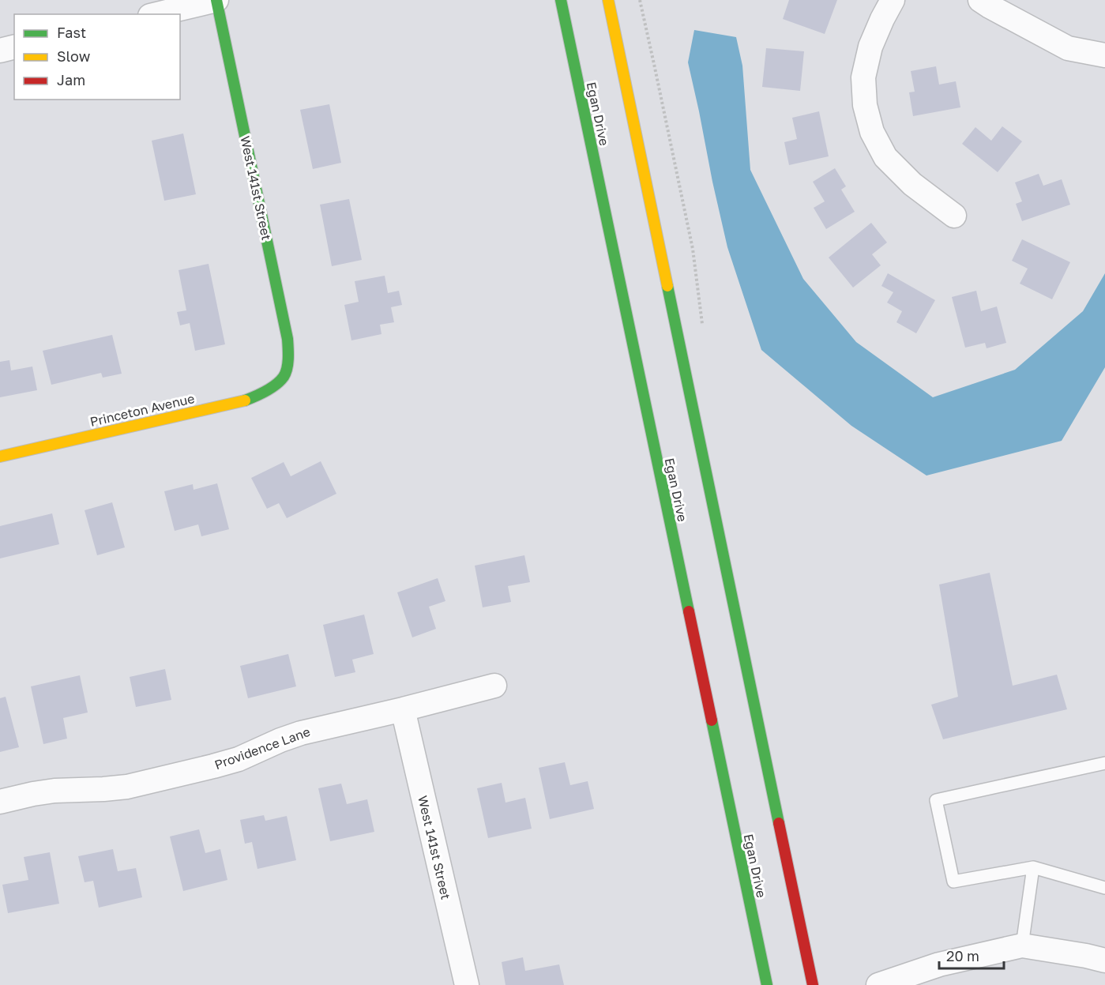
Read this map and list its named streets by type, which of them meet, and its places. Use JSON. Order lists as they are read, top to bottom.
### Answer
{
  "streets": {
    "main road": ["Egan Drive", "West 141st Street", "Princeton Avenue"],
    "street": ["Providence Lane"]
  },
  "crossings": [
    ["West 141st Street", "Princeton Avenue"],
    ["West 141st Street", "Providence Lane"]
  ],
  "legend": ["Fast", "Slow", "Jam"],
  "scale_bar": "20 m"
}
